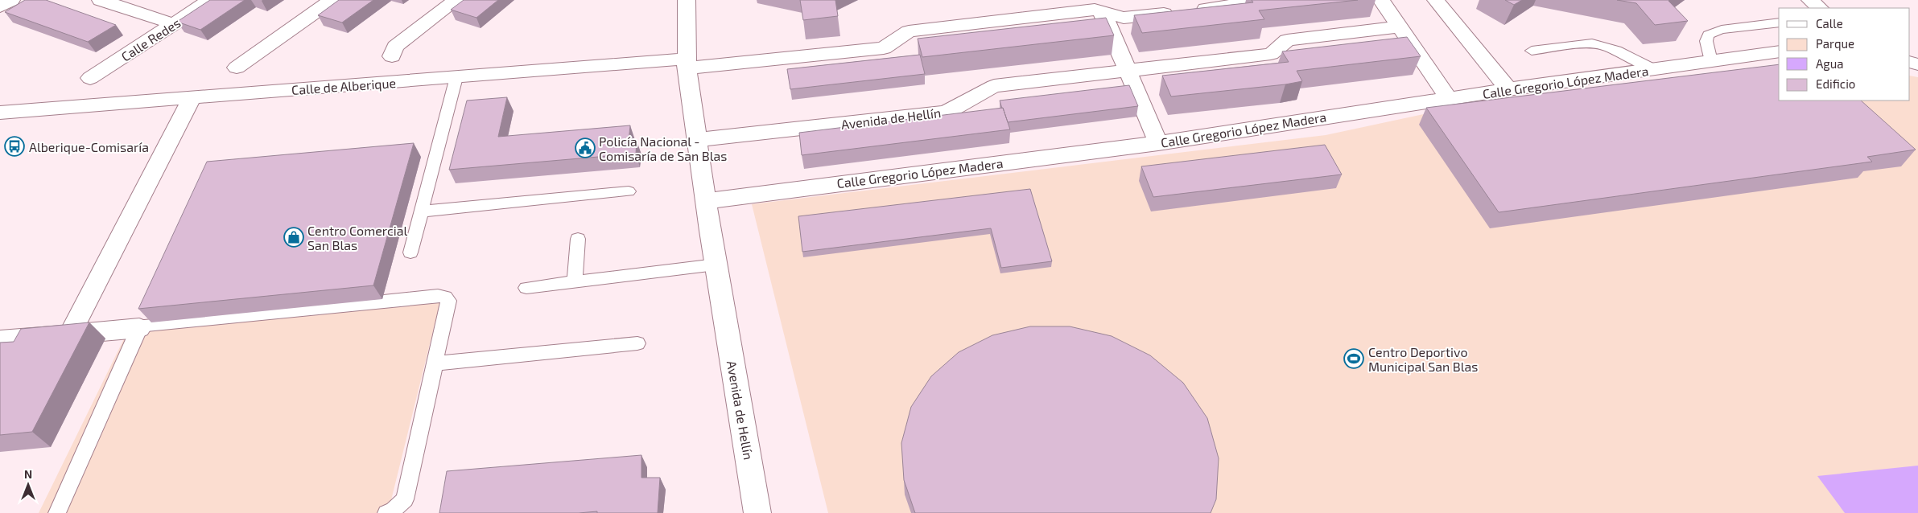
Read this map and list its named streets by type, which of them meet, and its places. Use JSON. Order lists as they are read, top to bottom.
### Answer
{
  "streets": {
    "street": [
      "Calle Redes",
      "Calle Gregorio López Madera",
      "Calle de Alberique",
      "Avenida de Hellín"
    ]
  },
  "crossings": [
    ["Calle Gregorio López Madera", "Avenida de Hellín"],
    ["Calle de Alberique", "Avenida de Hellín"]
  ],
  "places": {
    "bus stop": ["Alberique-Comisaría"],
    "public building": ["Policía Nacional - Comisaría de San Blas"],
    "shop": ["Centro Comercial San Blas"],
    "sports": ["Centro Deportivo Municipal San Blas"]
  },
  "legend": [
    "Calle",
    "Parque",
    "Agua",
    "Edificio"
  ],
  "north": "top"
}
